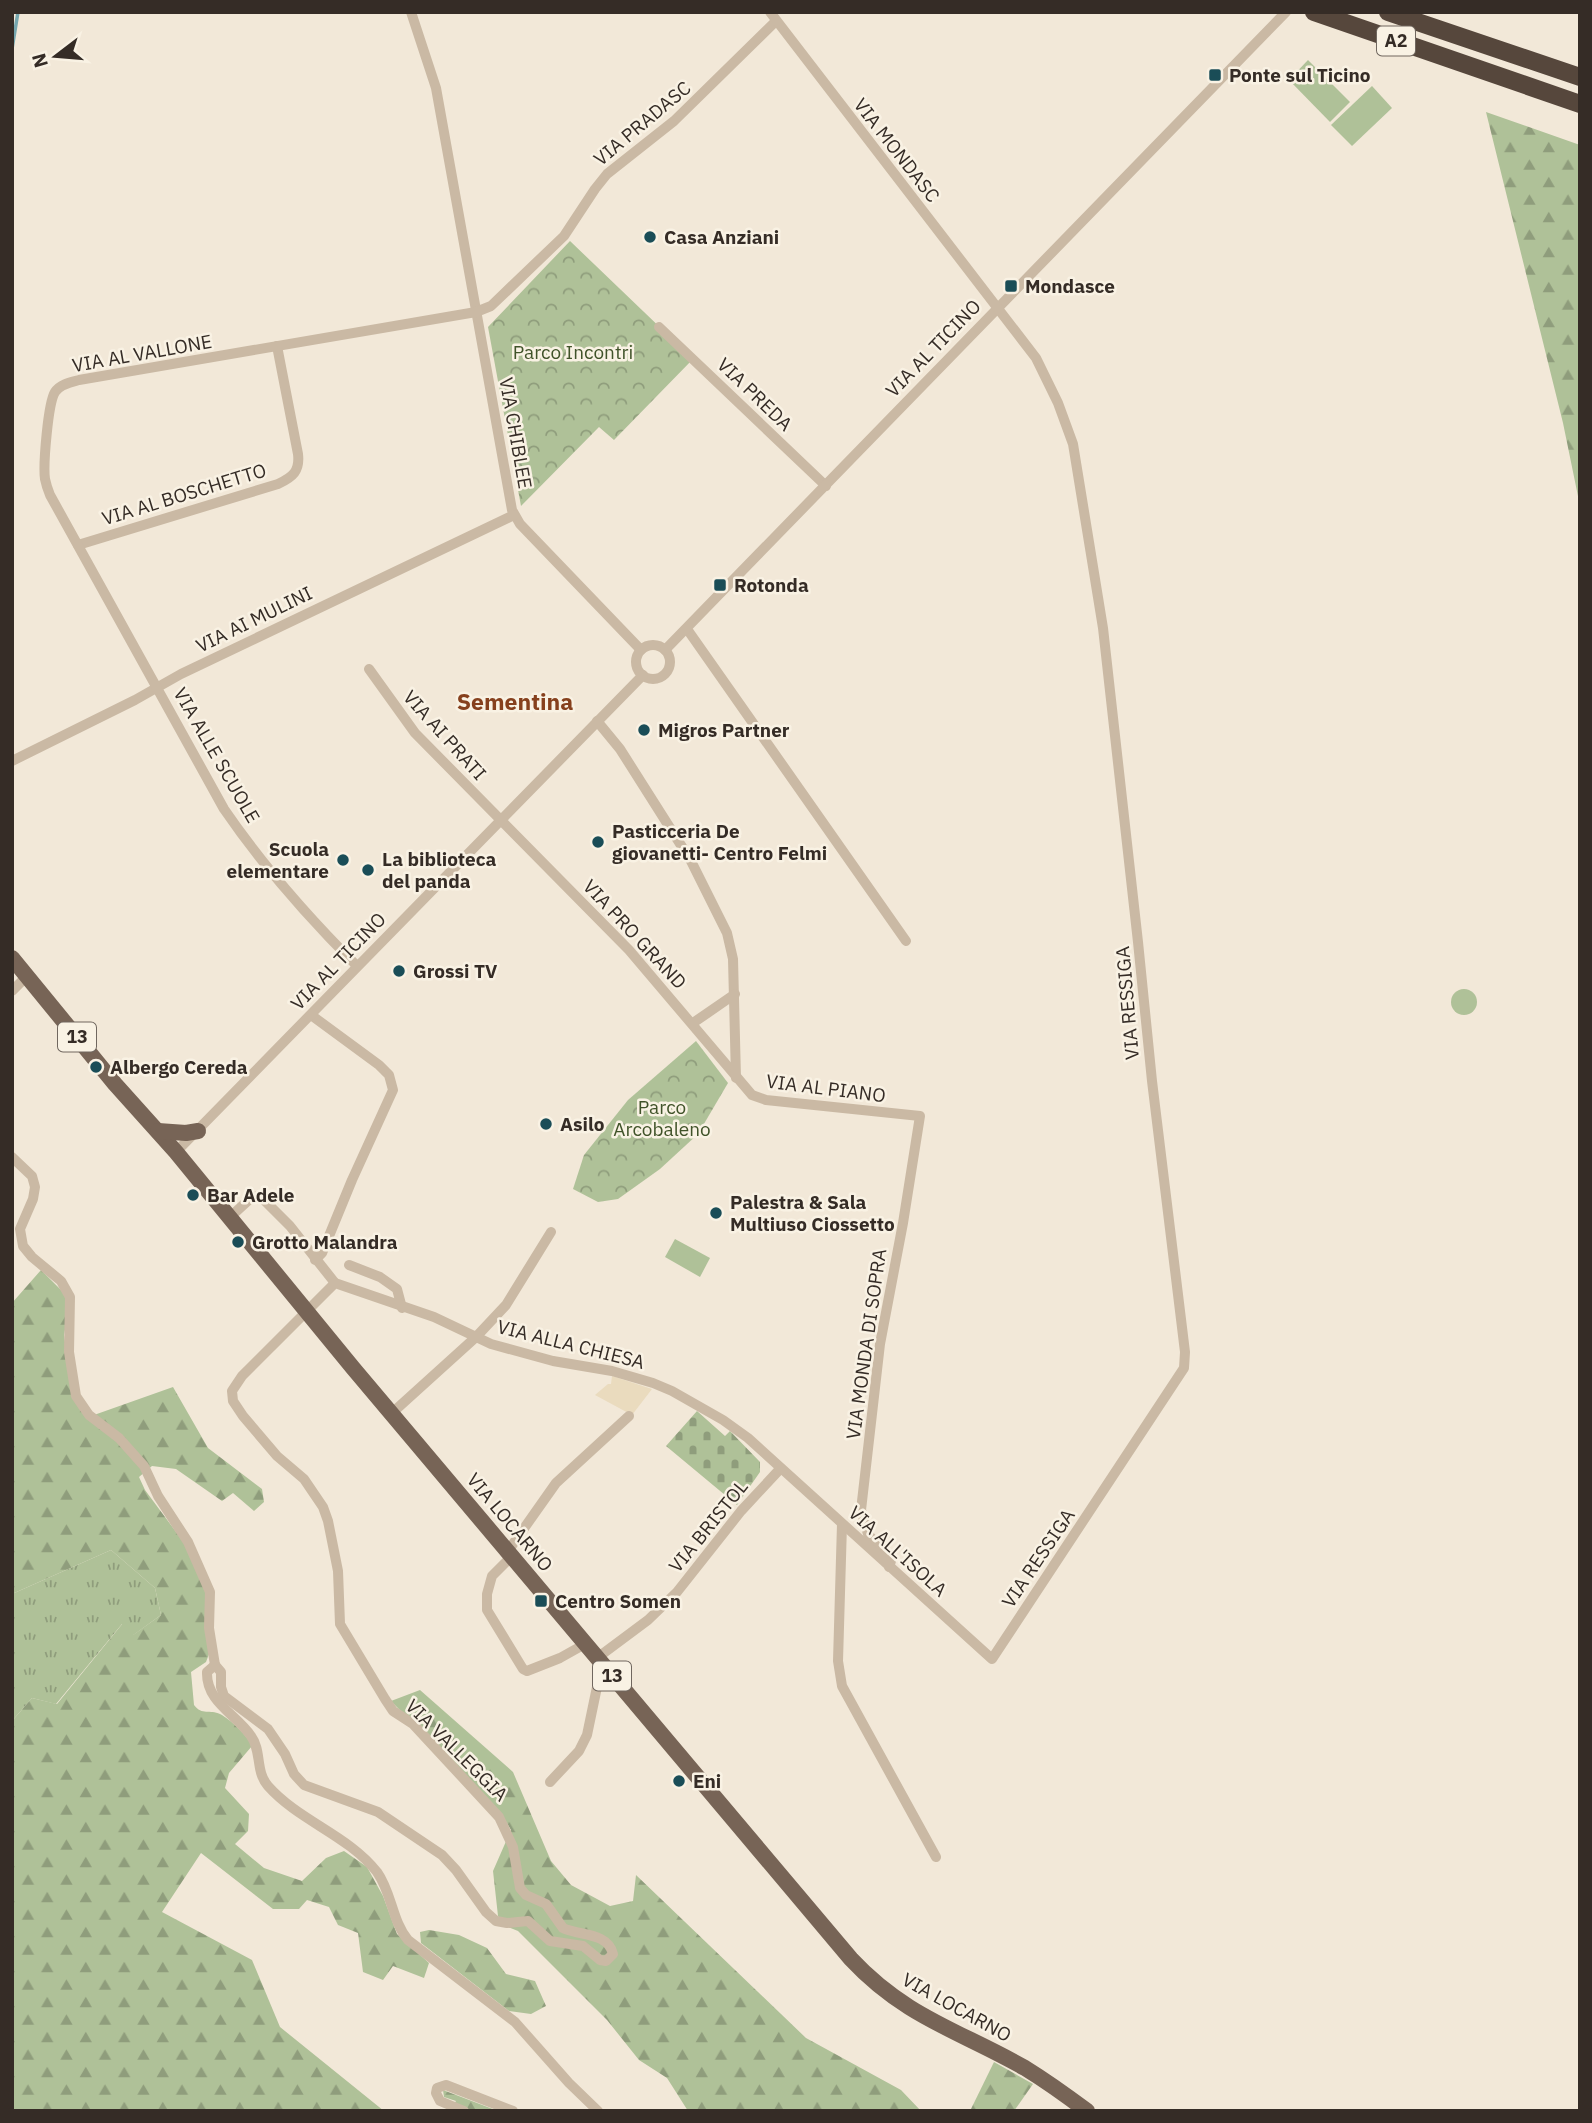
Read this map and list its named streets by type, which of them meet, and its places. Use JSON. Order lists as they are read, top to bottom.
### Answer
{
  "streets": {
    "highway": ["A2"],
    "main road": ["13", "VIA LOCARNO"],
    "street": [
      "VIA PRADASC",
      "VIA MONDASC",
      "VIA AL TICINO",
      "VIA AL VALLONE",
      "VIA PREDA",
      "VIA CHIBLEE",
      "VIA AL BOSCHETTO",
      "VIA AI MULINI",
      "VIA AI PRATI",
      "VIA ALLE SCUOLE",
      "VIA PRO GRAND",
      "VIA RESSIGA",
      "VIA AL PIANO",
      "VIA ALLA CHIESA",
      "VIA MONDA DI SOPRA",
      "VIA BRISTOL",
      "VIA ALL'ISOLA",
      "VIA VALLEGGIA"
    ]
  },
  "crossings": [
    ["VIA PRADASC", "VIA MONDASC"],
    ["VIA PRADASC", "VIA AL VALLONE"],
    ["VIA PRADASC", "VIA CHIBLEE"],
    ["VIA MONDASC", "VIA AL TICINO"],
    ["VIA MONDASC", "VIA RESSIGA"],
    ["VIA AL TICINO", "VIA PREDA"],
    ["VIA AL TICINO", "VIA CHIBLEE"],
    ["VIA AL TICINO", "VIA AI PRATI"],
    ["VIA AL TICINO", "VIA ALLE SCUOLE"],
    ["VIA AL TICINO", "VIA PRO GRAND"],
    ["VIA AL TICINO", "VIA RESSIGA"],
    ["VIA AL TICINO", "VIA LOCARNO"],
    ["VIA AL VALLONE", "VIA CHIBLEE"],
    ["VIA AL VALLONE", "VIA AL BOSCHETTO"],
    ["VIA AL VALLONE", "VIA AI MULINI"],
    ["VIA AL VALLONE", "VIA ALLE SCUOLE"],
    ["VIA CHIBLEE", "VIA AI MULINI"],
    ["VIA AI MULINI", "VIA ALLE SCUOLE"],
    ["VIA AI PRATI", "VIA PRO GRAND"],
    ["VIA PRO GRAND", "VIA AL PIANO"],
    ["VIA RESSIGA", "VIA ALL'ISOLA"],
    ["VIA AL PIANO", "VIA MONDA DI SOPRA"],
    ["VIA ALLA CHIESA", "VIA BRISTOL"],
    ["VIA ALLA CHIESA", "VIA ALL'ISOLA"],
    ["VIA MONDA DI SOPRA", "VIA ALL'ISOLA"],
    ["VIA LOCARNO", "VIA BRISTOL"],
    ["VIA LOCARNO", "VIA VALLEGGIA"],
    ["VIA BRISTOL", "VIA ALL'ISOLA"]
  ],
  "districts": ["Sementina"],
  "parks": ["Parco Incontri", "Parco Arcobaleno"],
  "places": {
    "transit": [
      "Ponte sul Ticino",
      "Mondasce",
      "Rotonda",
      "Centro Somen"
    ],
    "other": [
      "Casa Anziani",
      "Migros Partner",
      "Pasticceria De giovanetti- Centro Felmi",
      "Scuola elementare",
      "La biblioteca del panda",
      "Grossi TV",
      "Albergo Cereda",
      "Asilo",
      "Bar Adele",
      "Palestra & Sala Multiuso Ciossetto",
      "Grotto Malandra",
      "Eni"
    ]
  },
  "north": "left"
}
